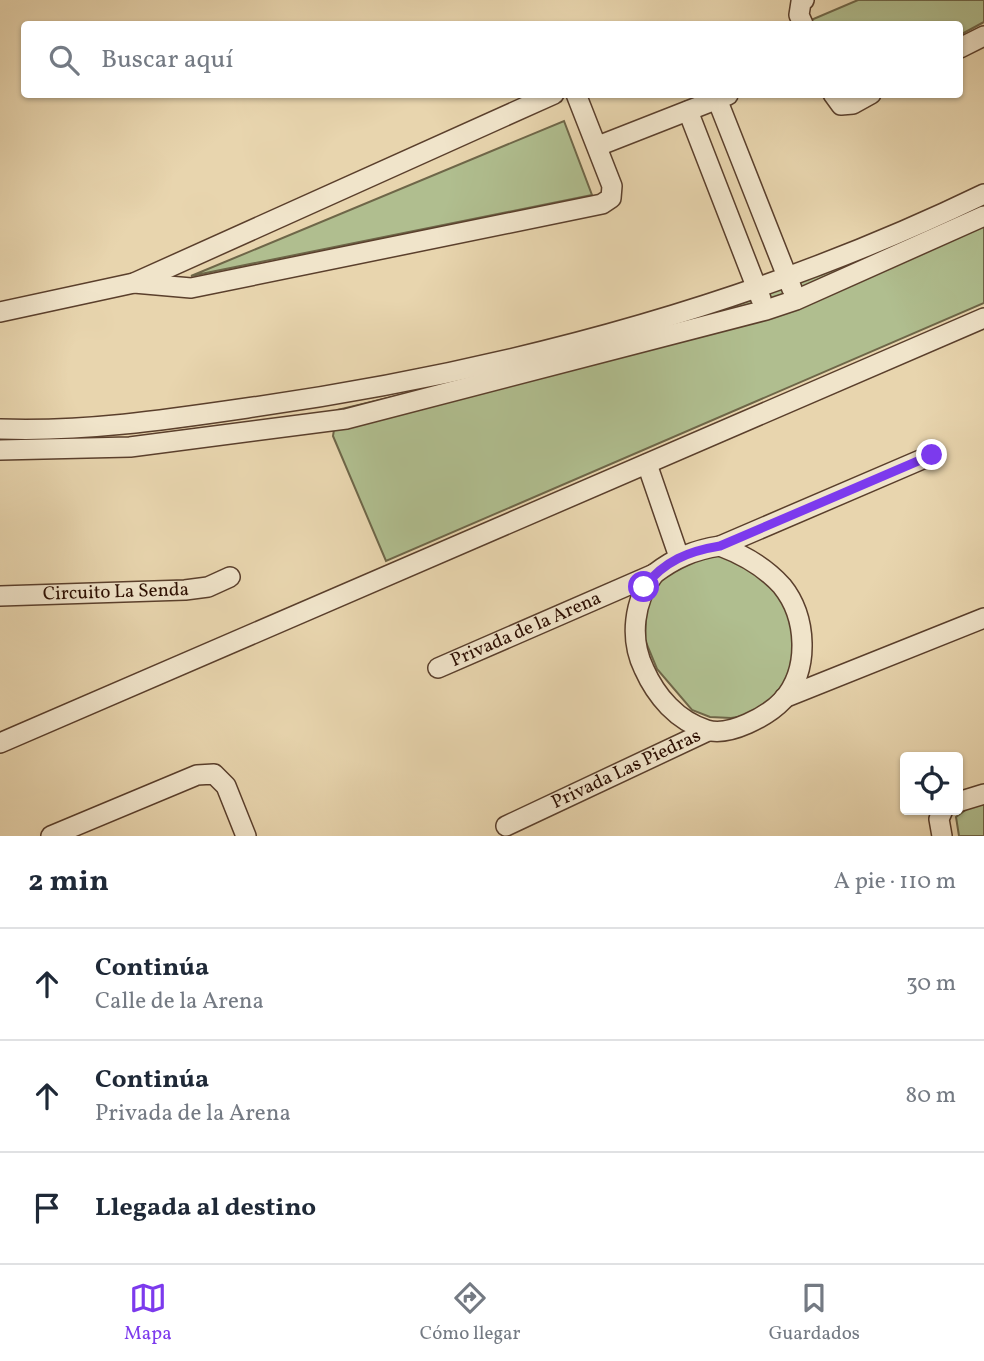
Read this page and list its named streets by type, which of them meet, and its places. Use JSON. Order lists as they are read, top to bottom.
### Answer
{
  "streets": {
    "street": ["Circuito La Senda", "Privada de la Arena", "Privada Las Piedras"]
  },
  "crossings": [
    ["Privada de la Arena", "Privada Las Piedras"]
  ],
  "page": {
    "search": "Buscar aquí",
    "heading": ["2 min", "A pie · 110 m"],
    "list": [
      ["Continúa", "Calle de la Arena", "30 m"],
      ["Continúa", "Privada de la Arena", "80 m"],
      "Llegada al destino"
    ],
    "nav": ["Mapa", "Cómo llegar", "Guardados"]
  }
}
